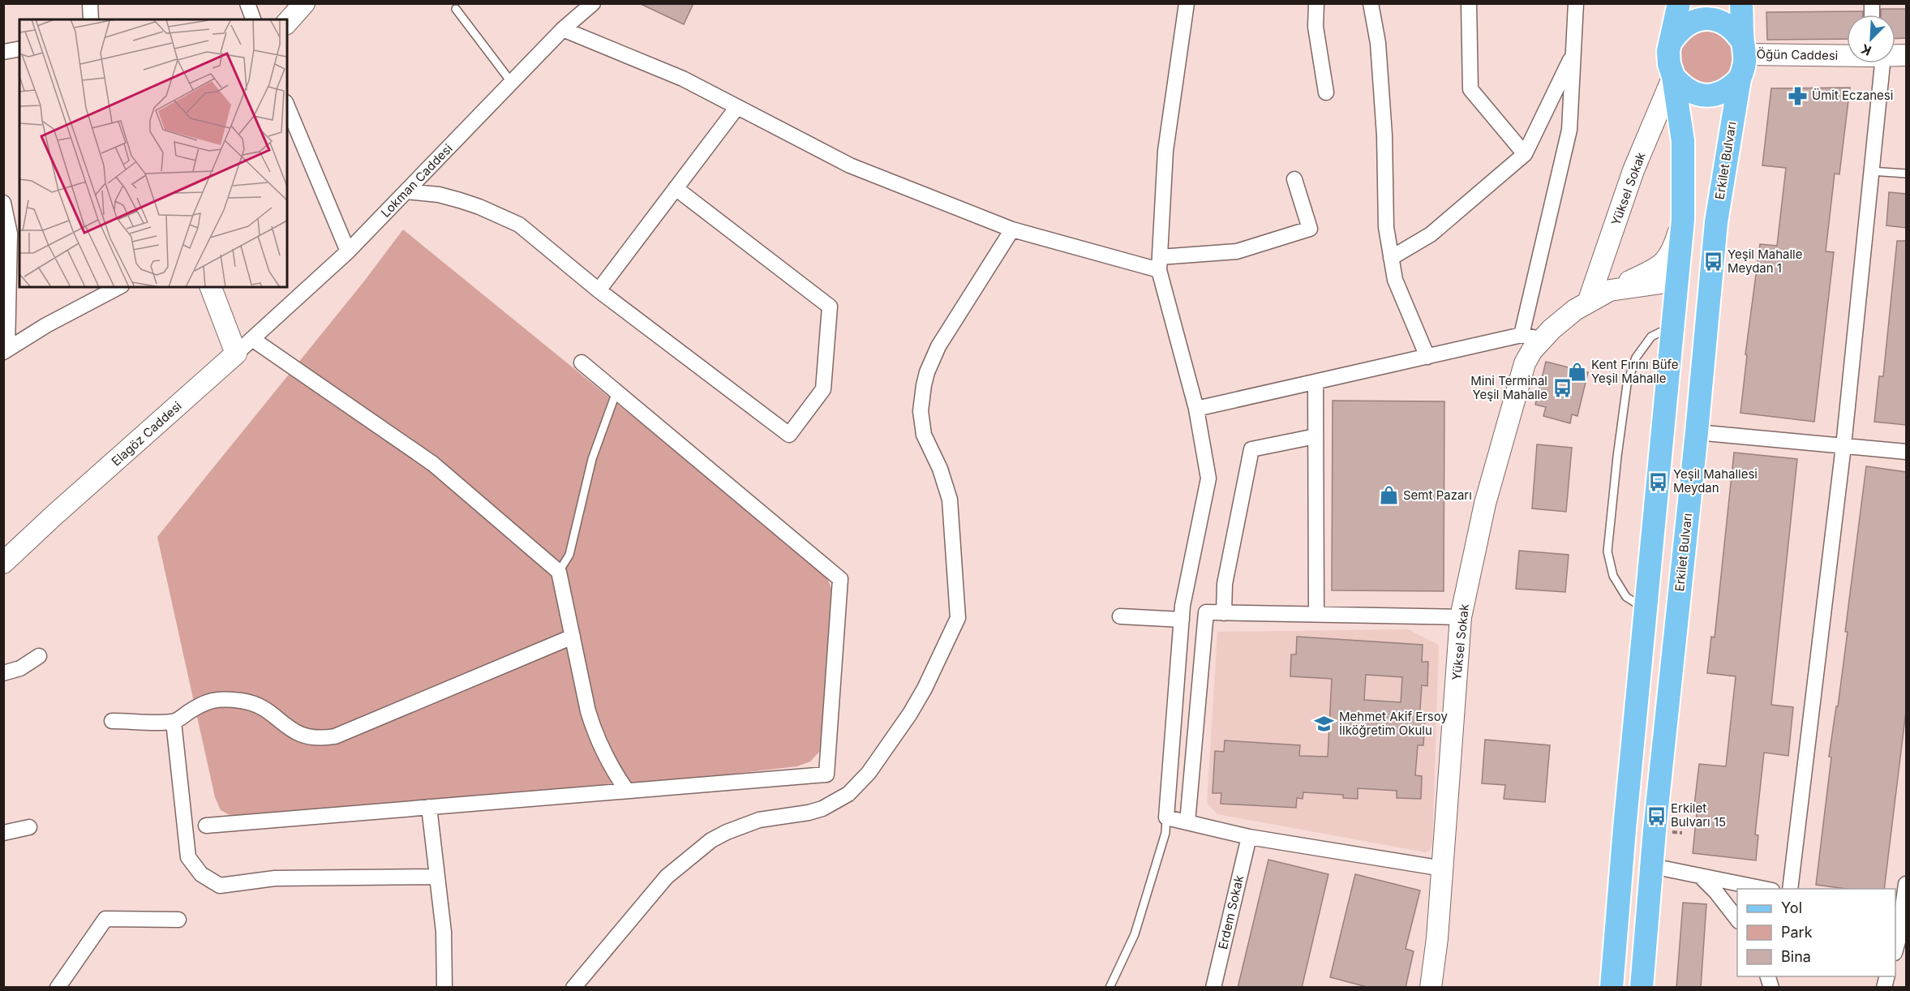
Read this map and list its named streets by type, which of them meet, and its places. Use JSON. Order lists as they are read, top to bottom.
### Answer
{
  "streets": {
    "main road": ["Erkilet Bulvarı"],
    "street": [
      "Öğün Caddesi",
      "Lokman Caddesi",
      "Yüksel Sokak",
      "Elagöz Caddesi",
      "Erdem Sokak"
    ]
  },
  "crossings": [
    ["Öğün Caddesi", "Erkilet Bulvarı"],
    ["Öğün Caddesi", "Yüksel Sokak"],
    ["Erkilet Bulvarı", "Yüksel Sokak"],
    ["Lokman Caddesi", "Elagöz Caddesi"]
  ],
  "places": {
    "pharmacy": ["Ümit Eczanesi"],
    "bus stop": [
      "Yeşil Mahalle Meydan 1",
      "Mini Terminal Yeşil Mahalle",
      "Yeşil Mahallesi Meydan",
      "Erkilet Bulvarı 15"
    ],
    "shop": ["Kent Fırını Büfe Yeşil Mahalle", "Semt Pazarı"],
    "school or university": ["Mehmet Akif Ersoy İlköğretim Okulu"]
  },
  "legend": ["Yol", "Park", "Bina"],
  "north": "bottom left"
}
